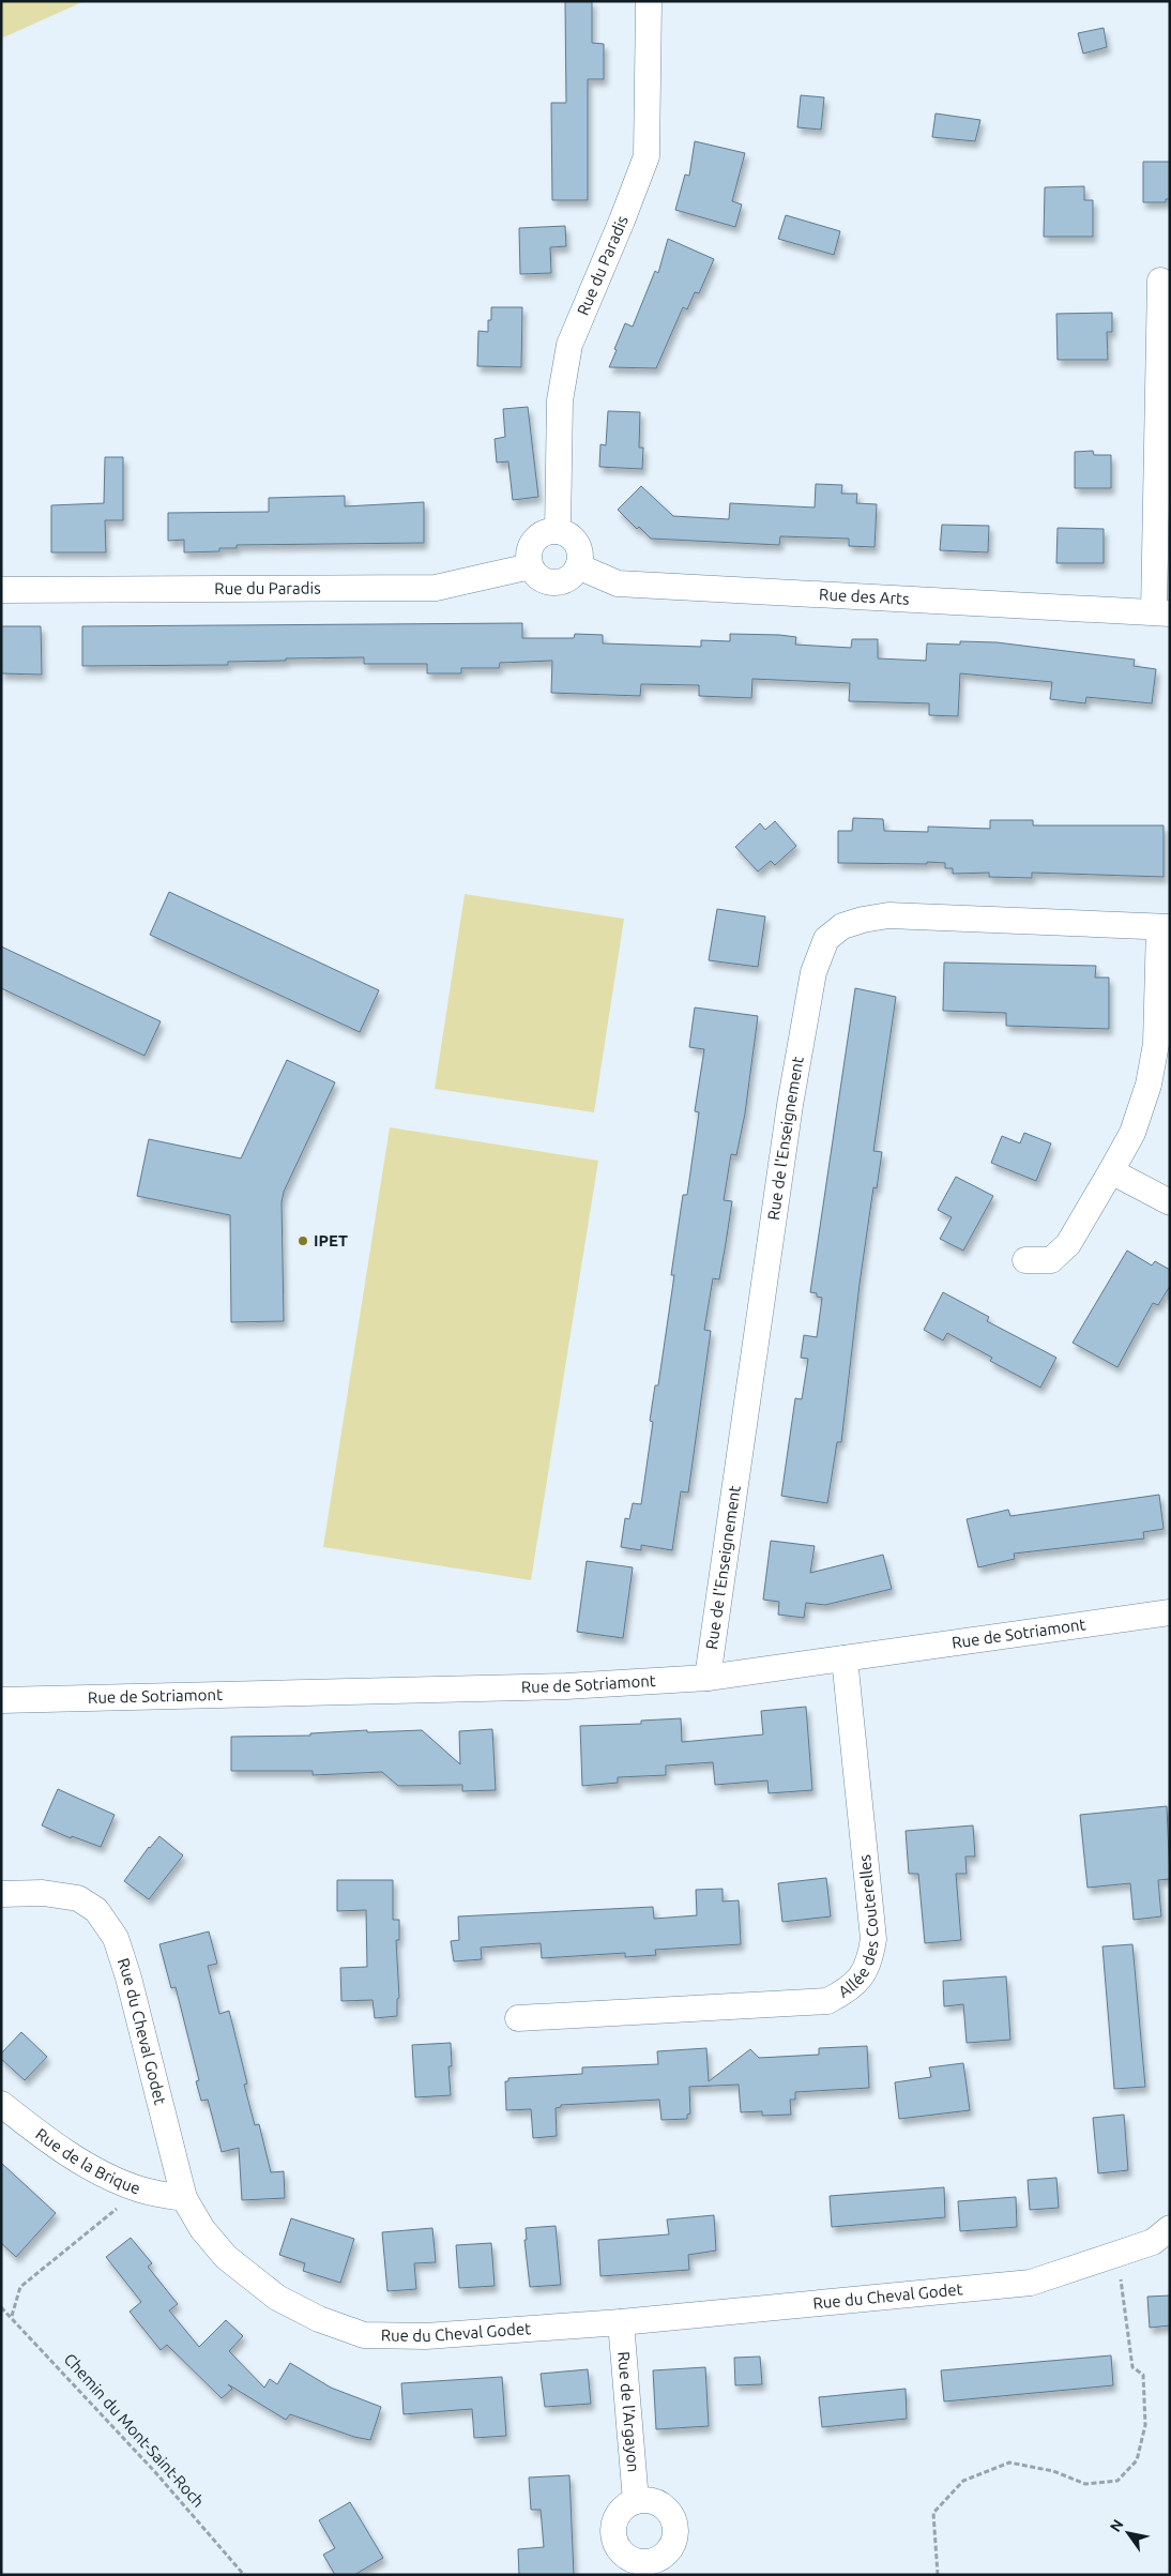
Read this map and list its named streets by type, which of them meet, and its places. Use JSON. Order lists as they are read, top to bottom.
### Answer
{
  "streets": {
    "street": [
      "Rue du Paradis",
      "Rue des Arts",
      "Rue de l'Enseignement",
      "Rue de Sotriamont",
      "Allée des Couterelles",
      "Rue du Cheval Godet",
      "Rue de la Brique",
      "Rue de l'Argayon"
    ],
    "path": ["Chemin du Mont-Saint-Roch"]
  },
  "crossings": [
    ["Rue du Paradis", "Rue des Arts"],
    ["Rue de l'Enseignement", "Rue de Sotriamont"],
    ["Rue de Sotriamont", "Allée des Couterelles"],
    ["Rue du Cheval Godet", "Rue de la Brique"],
    ["Rue du Cheval Godet", "Rue de l'Argayon"]
  ],
  "places": ["IPET"],
  "north": "top left"
}
